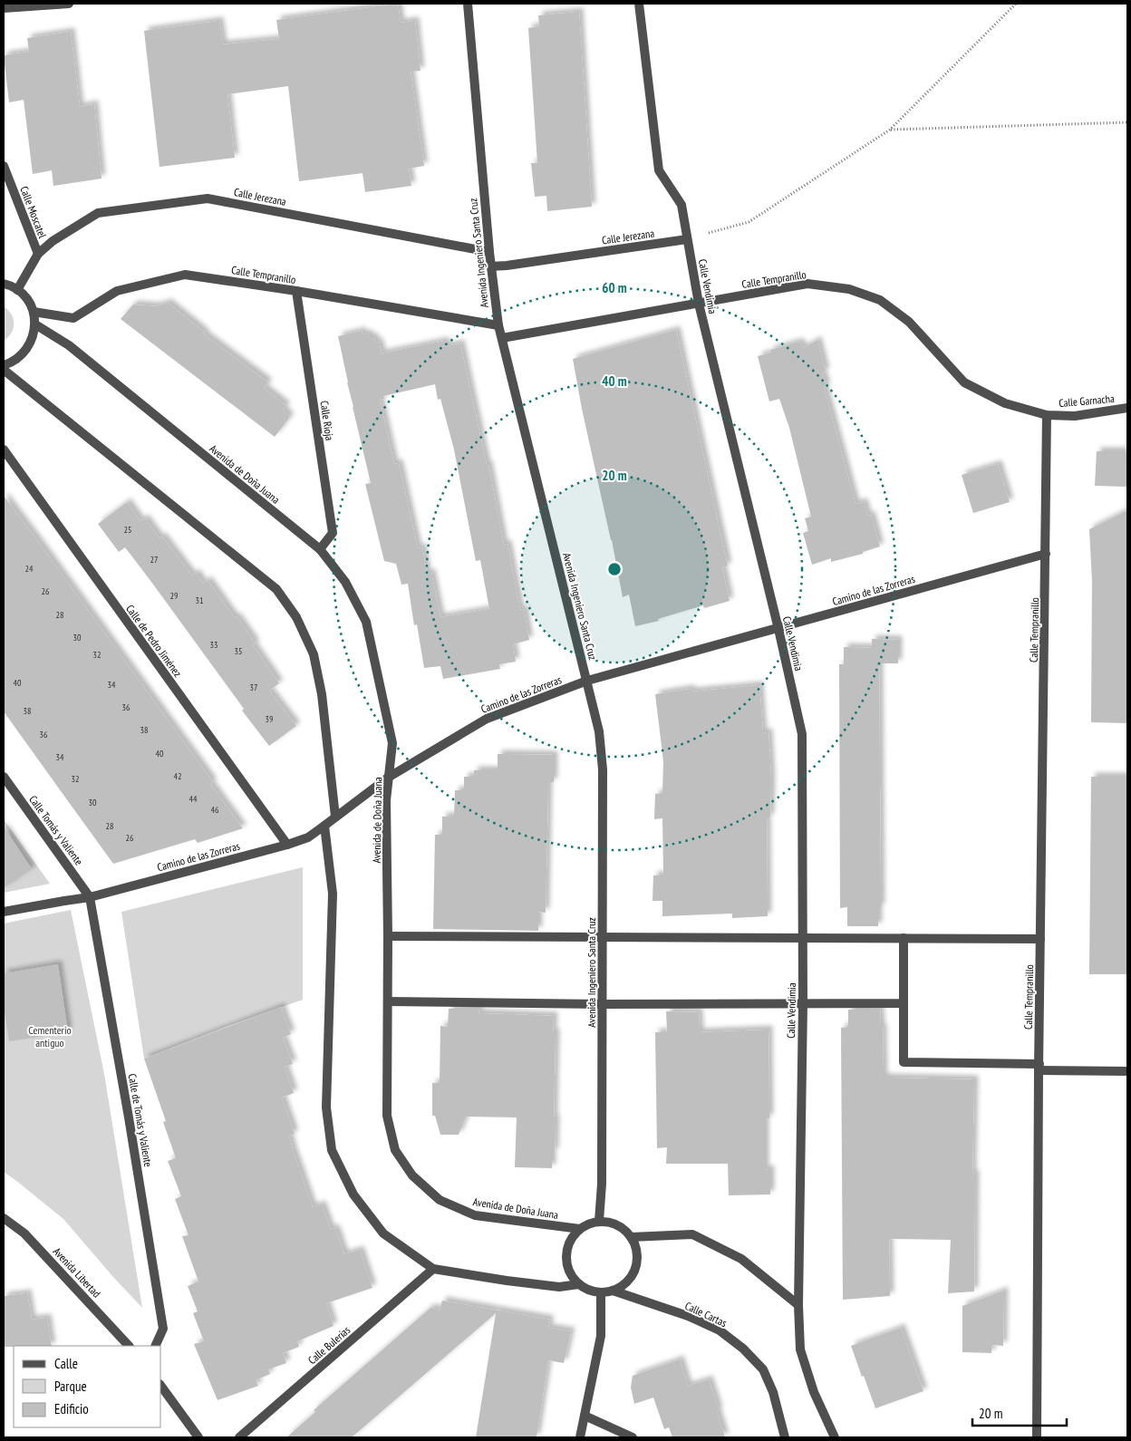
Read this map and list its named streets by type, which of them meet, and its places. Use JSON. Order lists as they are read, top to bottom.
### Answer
{
  "streets": {
    "street": [
      "Calle Jerezana",
      "Calle Moscatel",
      "Avenida Ingeniero Santa Cruz",
      "Calle Tempranillo",
      "Calle Vendimia",
      "Calle Garnacha",
      "Calle Rioja",
      "Avenida de Doña Juana",
      "Camino de las Zorreras",
      "Calle de Pedro Jiménez",
      "Calle Tomás y Valiente",
      "Calle de Tomás y Valiente",
      "Avenida Libertad",
      "Calle Cartas",
      "Calle Bulerías"
    ]
  },
  "crossings": [
    ["Calle Jerezana", "Calle Moscatel"],
    ["Calle Jerezana", "Avenida Ingeniero Santa Cruz"],
    ["Calle Jerezana", "Calle Vendimia"],
    ["Avenida Ingeniero Santa Cruz", "Calle Tempranillo"],
    ["Avenida Ingeniero Santa Cruz", "Avenida de Doña Juana"],
    ["Avenida Ingeniero Santa Cruz", "Camino de las Zorreras"],
    ["Avenida Ingeniero Santa Cruz", "Calle Cartas"],
    ["Calle Tempranillo", "Calle Vendimia"],
    ["Calle Tempranillo", "Calle Garnacha"],
    ["Calle Tempranillo", "Calle Rioja"],
    ["Calle Tempranillo", "Camino de las Zorreras"],
    ["Calle Vendimia", "Camino de las Zorreras"],
    ["Calle Rioja", "Avenida de Doña Juana"],
    ["Avenida de Doña Juana", "Camino de las Zorreras"],
    ["Avenida de Doña Juana", "Calle Cartas"],
    ["Camino de las Zorreras", "Calle de Pedro Jiménez"],
    ["Camino de las Zorreras", "Calle Tomás y Valiente"],
    ["Camino de las Zorreras", "Calle de Tomás y Valiente"],
    ["Calle Tomás y Valiente", "Calle de Tomás y Valiente"]
  ],
  "parks": ["Cementerio antiguo"],
  "house_numbers": [
    "25",
    "27",
    "24",
    "26",
    "29",
    "31",
    "28",
    "30",
    "33",
    "35",
    "32",
    "40",
    "34",
    "37",
    "36",
    "38",
    "39",
    "38",
    "36",
    "40",
    "34",
    "42",
    "32",
    "44",
    "30",
    "46",
    "28",
    "26"
  ],
  "legend": ["Calle", "Parque", "Edificio"],
  "scale_bar": "20 m",
  "rings": ["60 m", "40 m", "20 m"]
}
